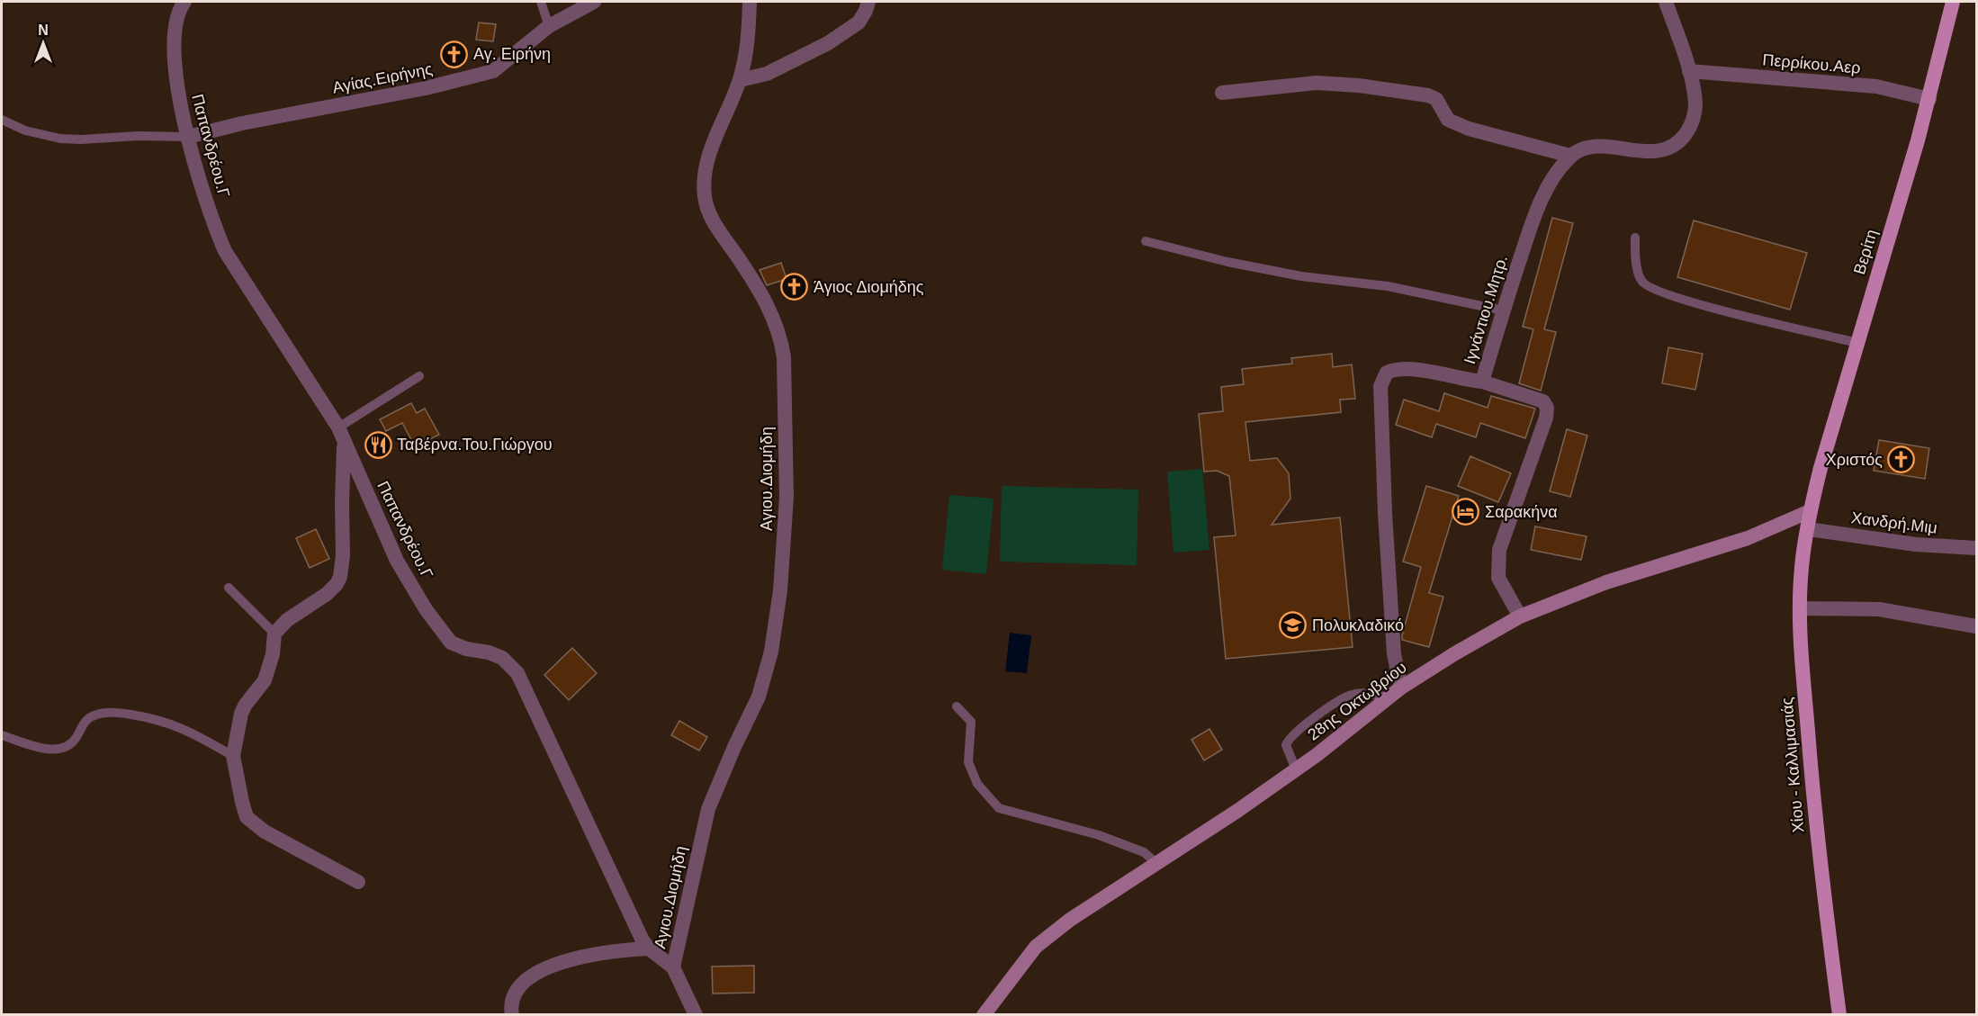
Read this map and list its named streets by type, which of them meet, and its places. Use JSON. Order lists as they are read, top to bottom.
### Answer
{
  "streets": {
    "main road": ["Βερίτη", "28ης Οκτωβρίου", "Χίου - Καλλιμασιάς"],
    "street": [
      "Περρίκου.Αερ",
      "Αγίας.Ειρήνης",
      "Παπανδρέου.Γ",
      "Ιγνάντιου.Μητρ.",
      "Αγιου.Διομήδη",
      "Χανδρή.Μιμ"
    ]
  },
  "crossings": [
    ["Περρίκου.Αερ", "Βερίτη"],
    ["Αγίας.Ειρήνης", "Παπανδρέου.Γ"],
    ["Παπανδρέου.Γ", "Αγιου.Διομήδη"],
    ["Βερίτη", "28ης Οκτωβρίου"],
    ["Βερίτη", "Χίου - Καλλιμασιάς"],
    ["Ιγνάντιου.Μητρ.", "28ης Οκτωβρίου"],
    ["Χανδρή.Μιμ", "Χίου - Καλλιμασιάς"],
    ["28ης Οκτωβρίου", "Χίου - Καλλιμασιάς"]
  ],
  "places": {
    "church": ["Αγ. Ειρήνη", "Άγιος Διομήδης", "Χριστός"],
    "restaurant": ["Ταβέρνα.Του.Γιώργου"],
    "hotel": ["Σαρακήνα"],
    "school or university": ["Πολυκλαδικό"]
  },
  "north": "top"
}
